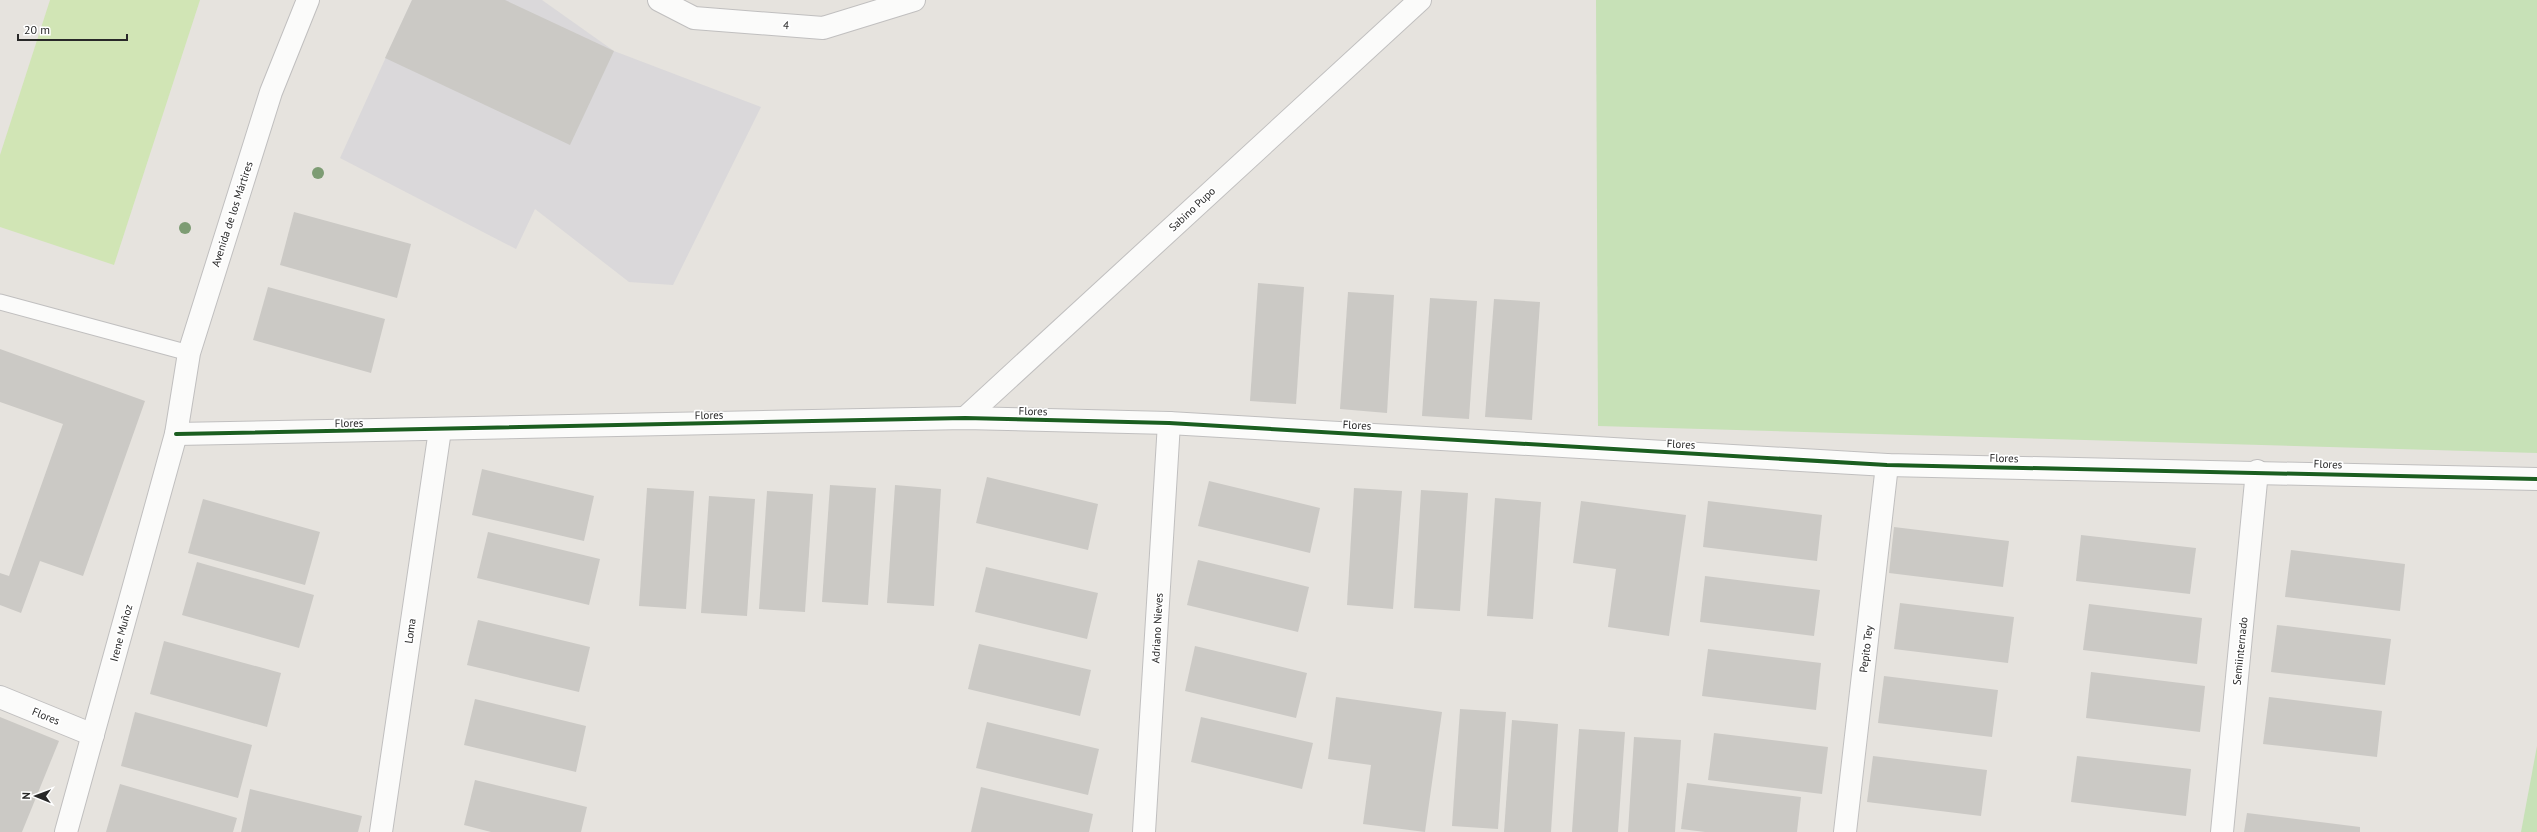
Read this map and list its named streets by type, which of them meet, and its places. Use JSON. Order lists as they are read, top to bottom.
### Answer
{
  "streets": {
    "street": [
      "4",
      "Sabino Pupo",
      "Avenida de los Mártires",
      "Flores",
      "Adriano Nieves",
      "Loma",
      "Irene Muñoz",
      "Pepito Tey",
      "Semiinternado"
    ]
  },
  "crossings": [
    ["Sabino Pupo", "Flores"],
    ["Avenida de los Mártires", "Flores"],
    ["Avenida de los Mártires", "Irene Muñoz"],
    ["Flores", "Adriano Nieves"],
    ["Flores", "Loma"],
    ["Flores", "Irene Muñoz"],
    ["Flores", "Pepito Tey"],
    ["Flores", "Semiinternado"]
  ],
  "scale_bar": "20 m",
  "north": "left"
}
